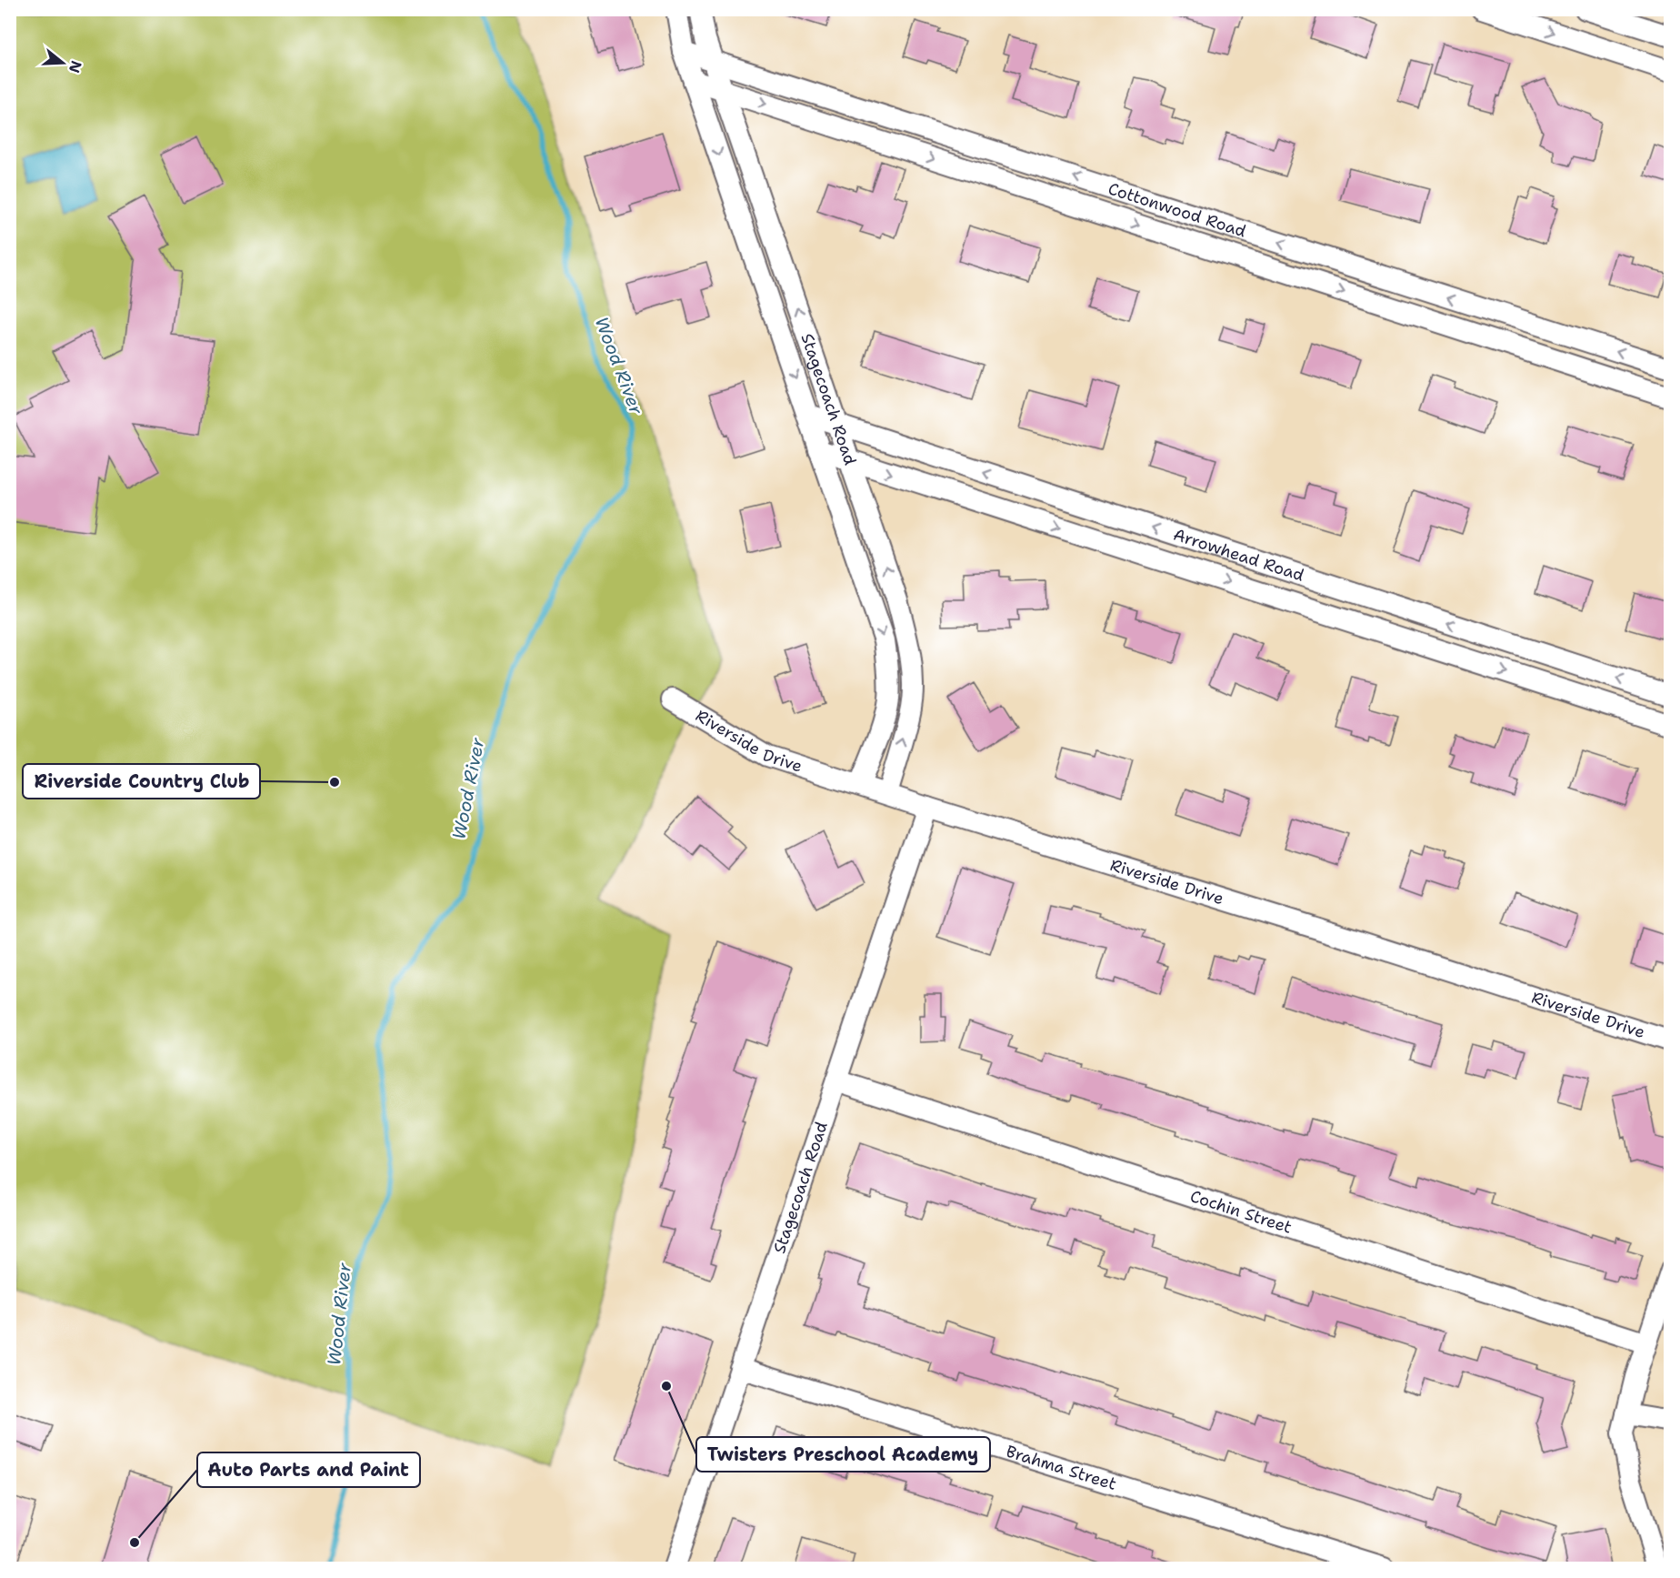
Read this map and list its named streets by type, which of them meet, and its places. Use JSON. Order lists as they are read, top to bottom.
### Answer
{
  "streets": {
    "street": [
      "Cottonwood Road",
      "Stagecoach Road",
      "Arrowhead Road",
      "Riverside Drive",
      "Cochin Street",
      "Brahma Street"
    ]
  },
  "crossings": [
    ["Cottonwood Road", "Stagecoach Road"],
    ["Stagecoach Road", "Arrowhead Road"],
    ["Stagecoach Road", "Riverside Drive"],
    ["Stagecoach Road", "Cochin Street"],
    ["Stagecoach Road", "Brahma Street"]
  ],
  "water": ["Wood River"],
  "places": ["Riverside Country Club", "Twisters Preschool Academy", "Auto Parts and Paint"],
  "north": "right"
}
